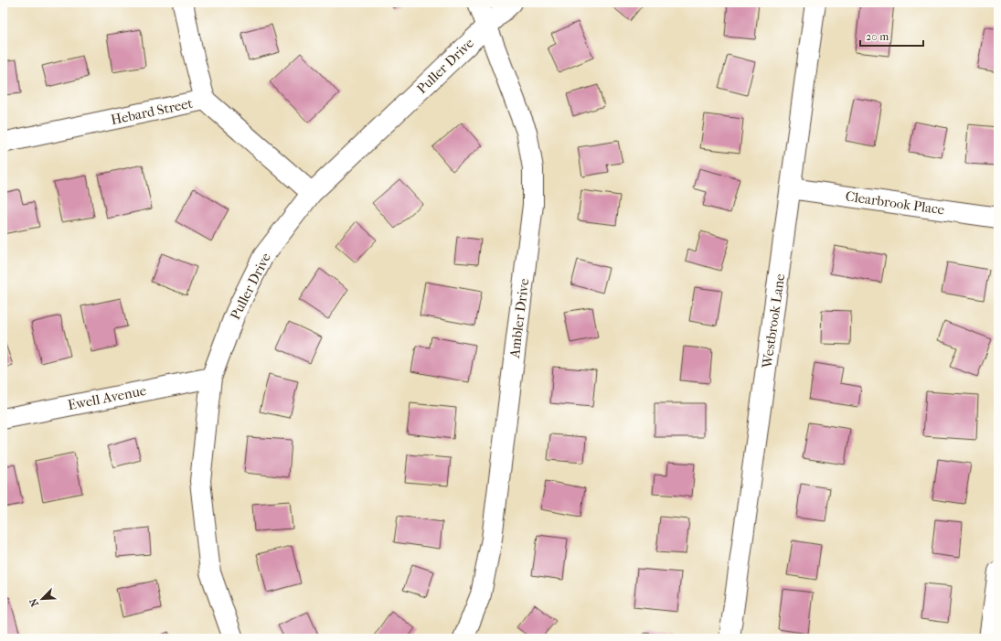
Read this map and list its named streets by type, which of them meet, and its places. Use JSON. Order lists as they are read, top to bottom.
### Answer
{
  "streets": {
    "street": [
      "Puller Drive",
      "Hebard Street",
      "Clearbrook Place",
      "Ambler Drive",
      "Westbrook Lane",
      "Ewell Avenue"
    ]
  },
  "crossings": [
    ["Puller Drive", "Hebard Street"],
    ["Puller Drive", "Ambler Drive"],
    ["Puller Drive", "Ewell Avenue"],
    ["Clearbrook Place", "Westbrook Lane"]
  ],
  "scale_bar": "20 m",
  "north": "bottom left"
}
